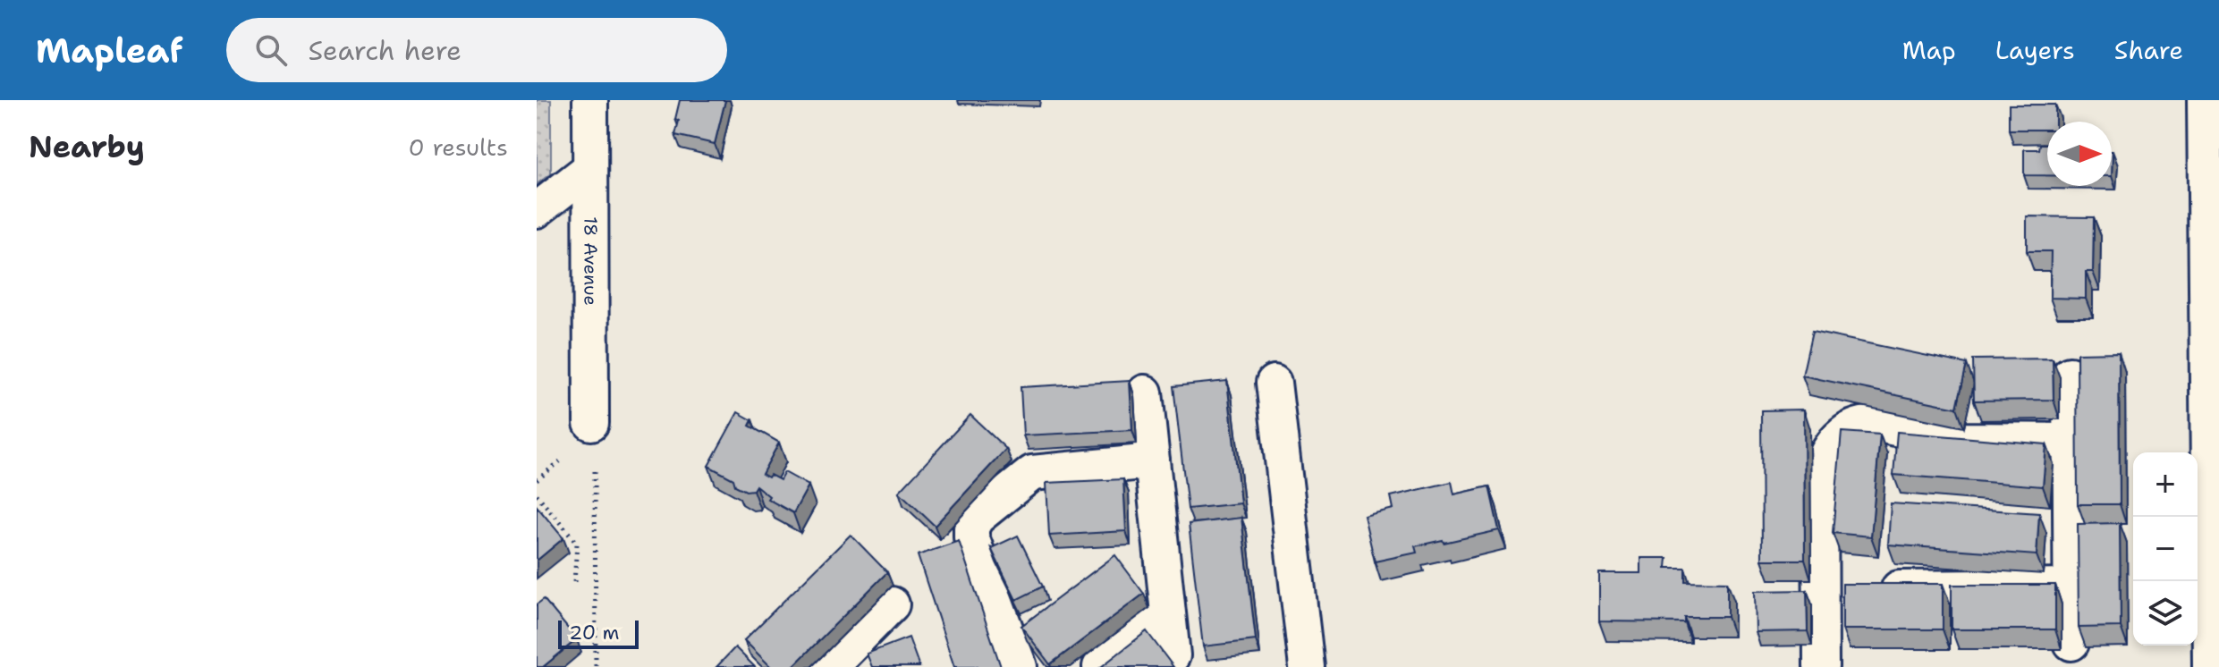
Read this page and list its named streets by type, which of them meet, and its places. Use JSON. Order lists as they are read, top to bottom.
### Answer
{
  "streets": {
    "street": ["18 Avenue"]
  },
  "scale_bar": "20 m",
  "north": "right",
  "page": {
    "header": "Mapleaf",
    "search": "Search here",
    "nav": ["Map", "Layers", "Share"],
    "heading": ["Nearby", "0 results"],
    "map_buttons": ["+", "−"],
    "scale": "20 m"
  }
}
